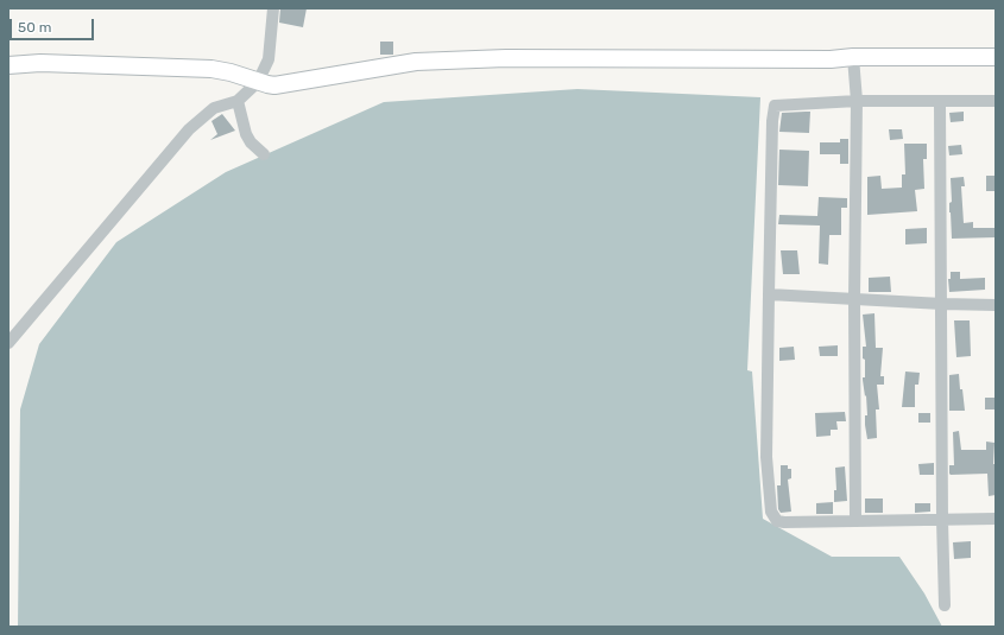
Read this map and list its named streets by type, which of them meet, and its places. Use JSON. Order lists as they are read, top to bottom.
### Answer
{
  "scale_bar": "50 m"
}
